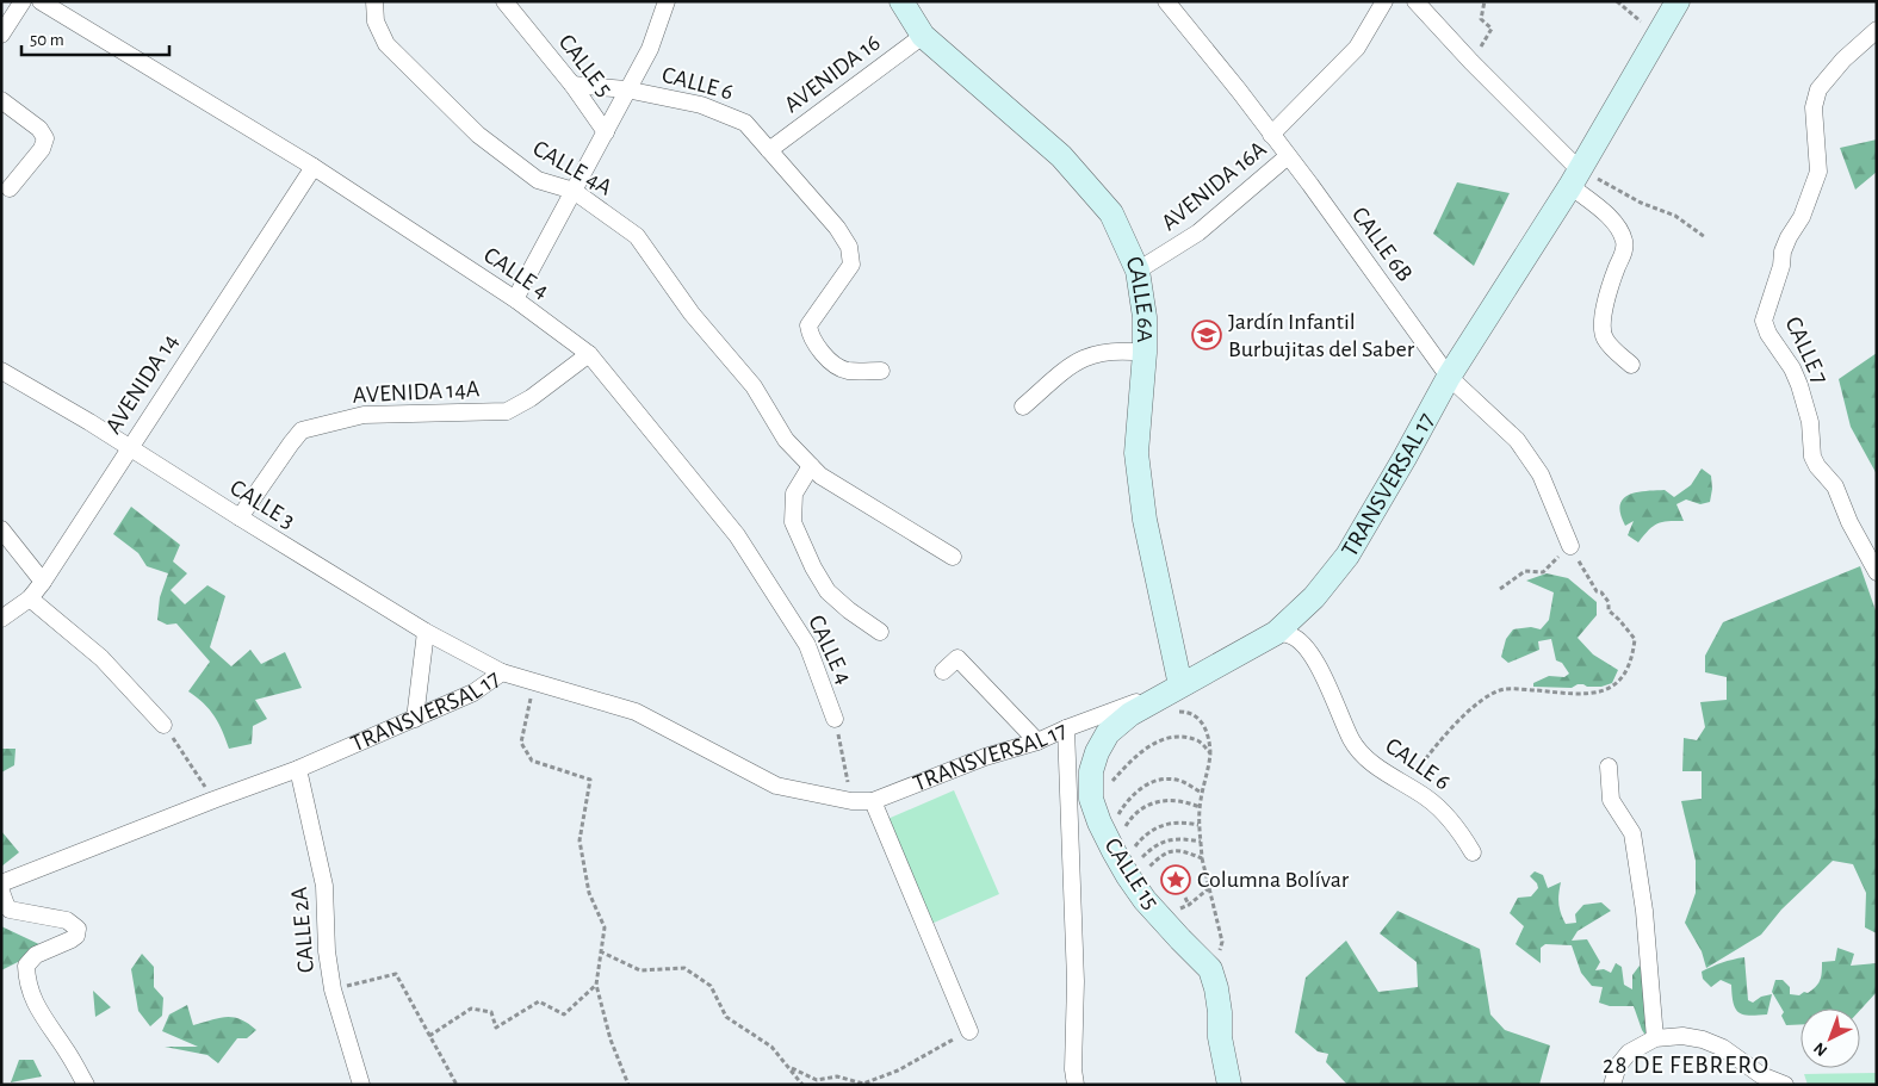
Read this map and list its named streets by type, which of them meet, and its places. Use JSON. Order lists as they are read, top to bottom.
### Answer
{
  "streets": {
    "main road": ["CALLE 6A", "TRANSVERSAL 17", "CALLE 15"],
    "street": [
      "CALLE 5",
      "AVENIDA 16",
      "CALLE 6",
      "CALLE 4A",
      "AVENIDA 16A",
      "CALLE 6B",
      "CALLE 4",
      "CALLE 7",
      "AVENIDA 14",
      "AVENIDA 14A",
      "CALLE 3",
      "CALLE 2A"
    ]
  },
  "crossings": [
    ["AVENIDA 16", "CALLE 6"],
    ["AVENIDA 16", "CALLE 6A"],
    ["CALLE 6", "TRANSVERSAL 17"],
    ["AVENIDA 16A", "CALLE 6B"],
    ["AVENIDA 16A", "CALLE 6A"],
    ["CALLE 6B", "TRANSVERSAL 17"],
    ["CALLE 4", "AVENIDA 14"],
    ["CALLE 4", "AVENIDA 14A"],
    ["CALLE 6A", "TRANSVERSAL 17"],
    ["CALLE 6A", "CALLE 15"],
    ["AVENIDA 14", "CALLE 3"],
    ["AVENIDA 14A", "CALLE 3"],
    ["TRANSVERSAL 17", "CALLE 3"],
    ["TRANSVERSAL 17", "CALLE 15"],
    ["TRANSVERSAL 17", "CALLE 2A"]
  ],
  "districts": ["28 DE FEBRERO"],
  "places": {
    "school or university": ["Jardín Infantil Burbujitas del Saber"],
    "place": ["Columna Bolívar"]
  },
  "scale_bar": "50 m",
  "north": "bottom left"
}
